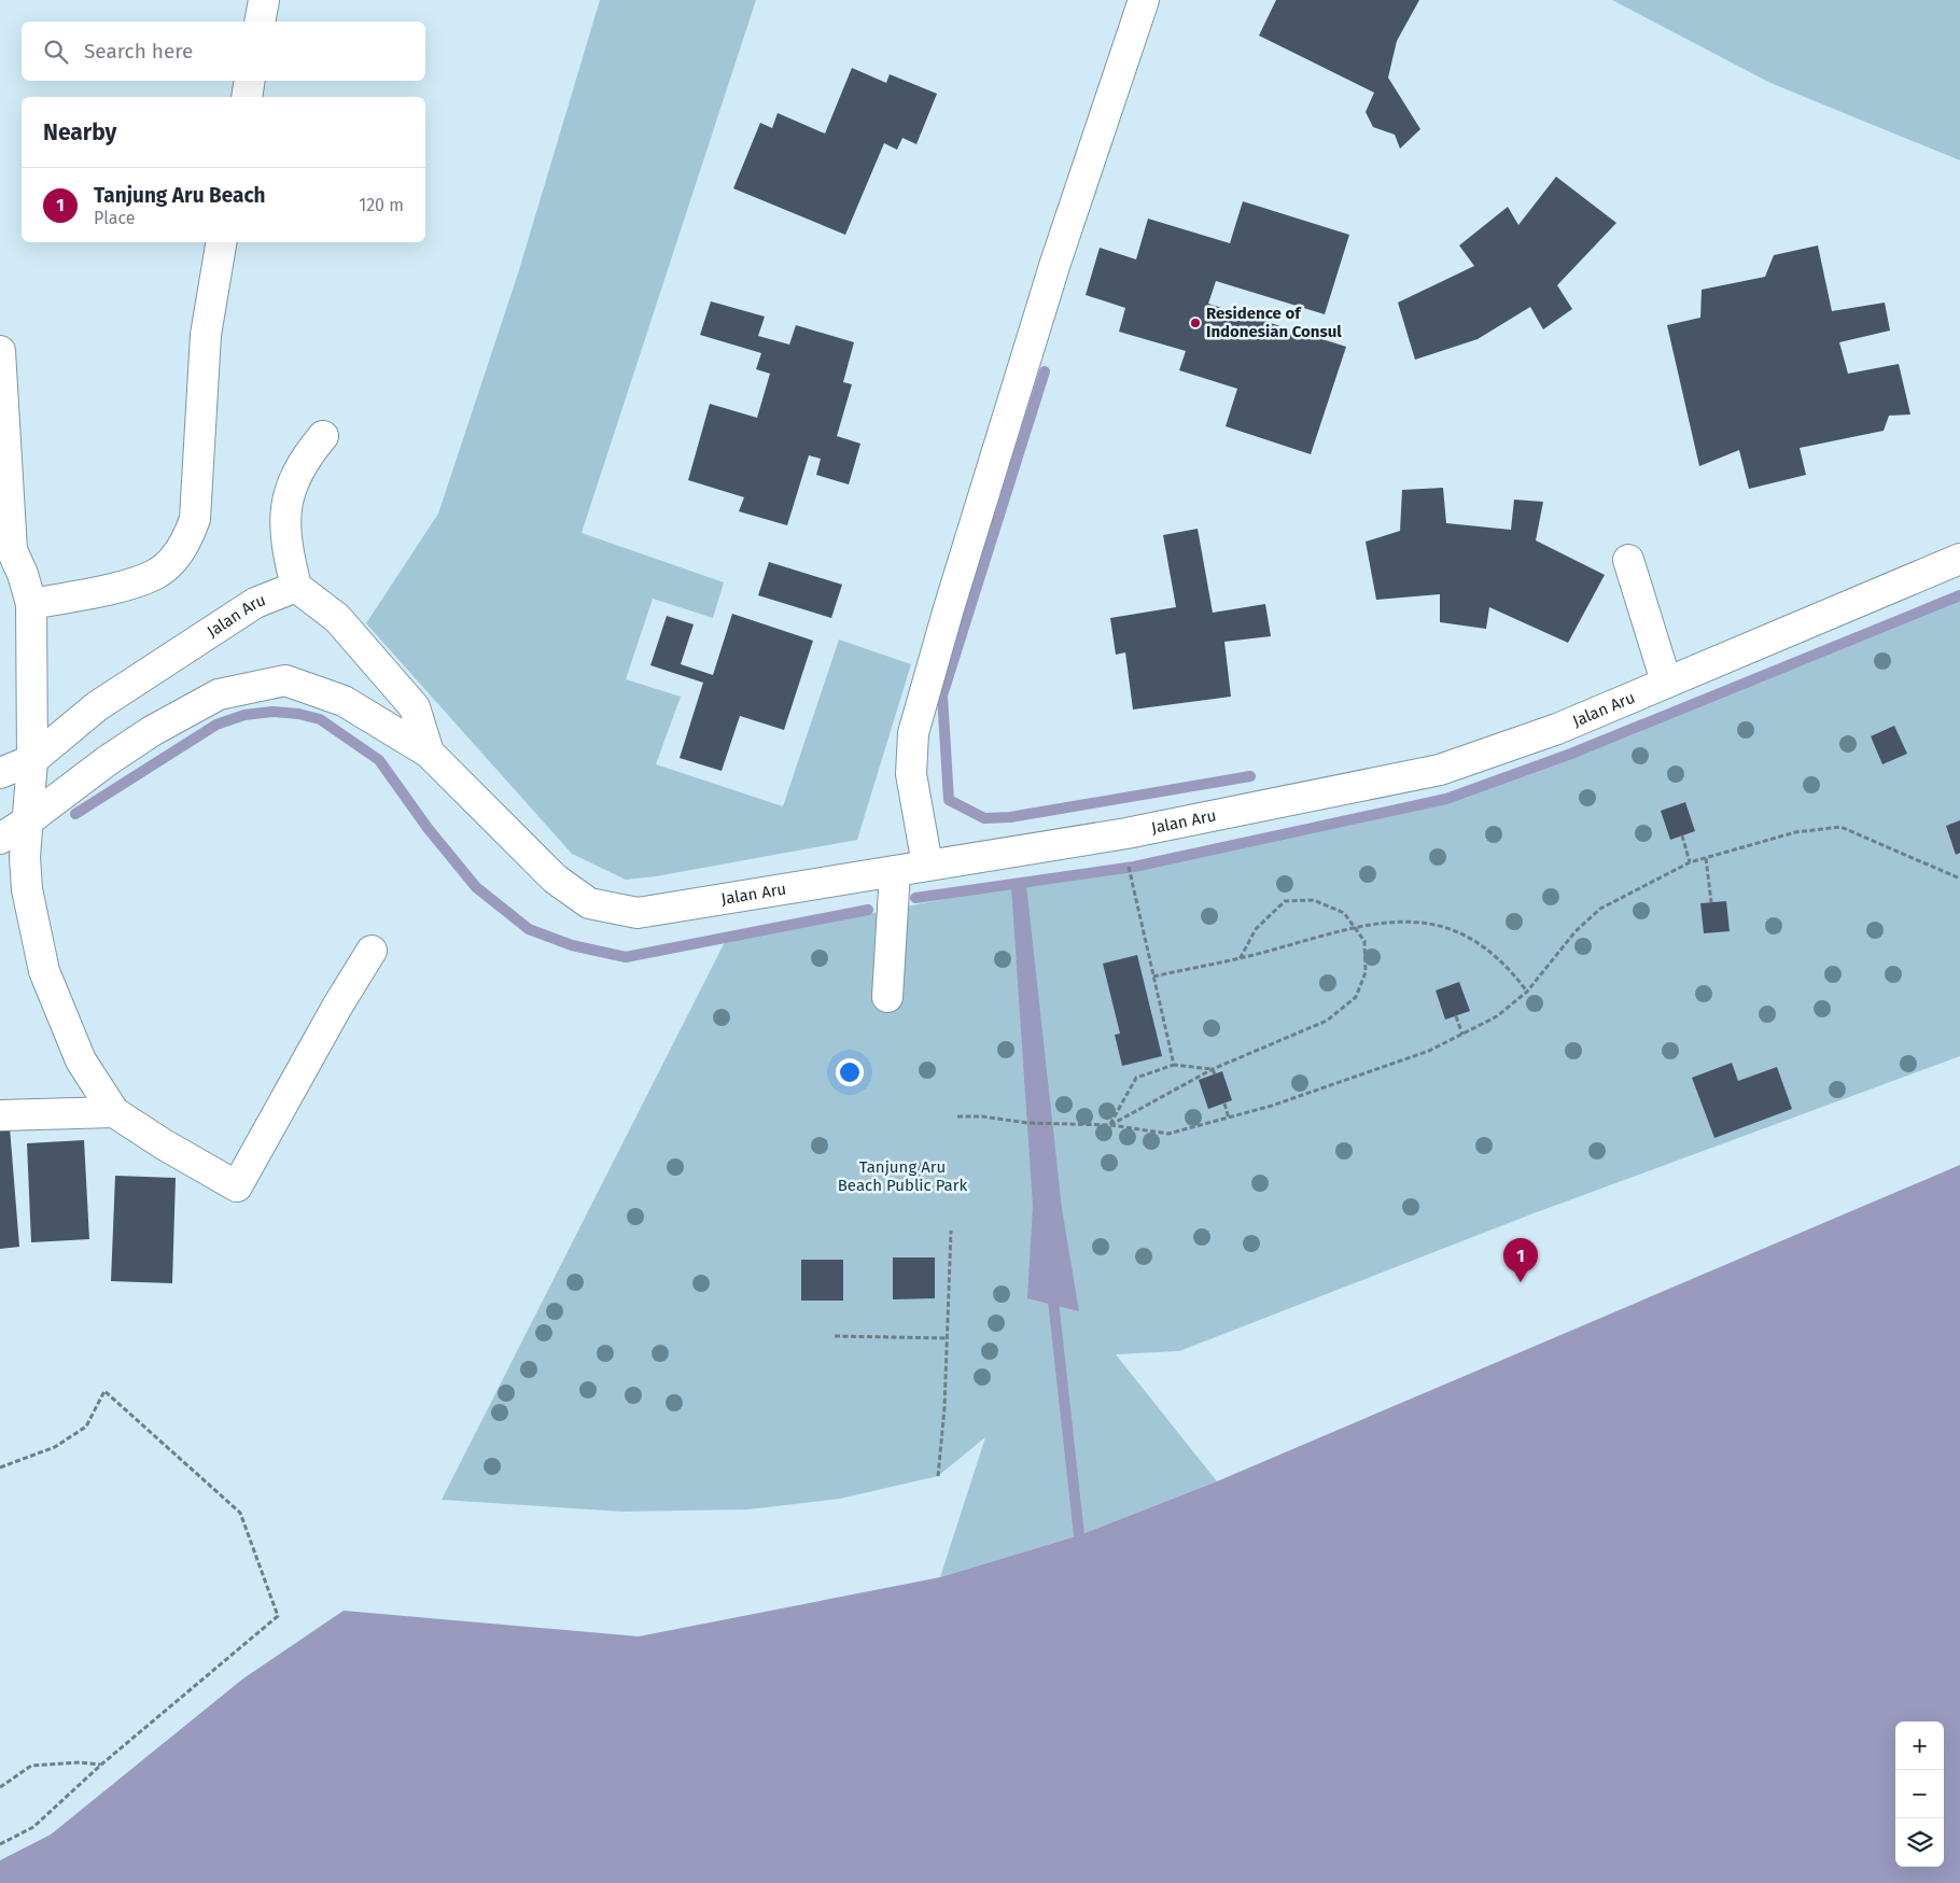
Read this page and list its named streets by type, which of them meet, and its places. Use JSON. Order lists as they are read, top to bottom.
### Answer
{
  "streets": {
    "street": ["Jalan Aru"]
  },
  "parks": ["Tanjung Aru Beach Public Park"],
  "places": ["Residence of Indonesian Consul"],
  "page": {
    "search": "Search here",
    "heading": "Nearby",
    "list": [
      {
        "mark": "1",
        "name": "Tanjung Aru Beach",
        "note": "Place",
        "value": "120 m"
      }
    ],
    "pins": "1",
    "map_buttons": ["+", "−"]
  }
}
